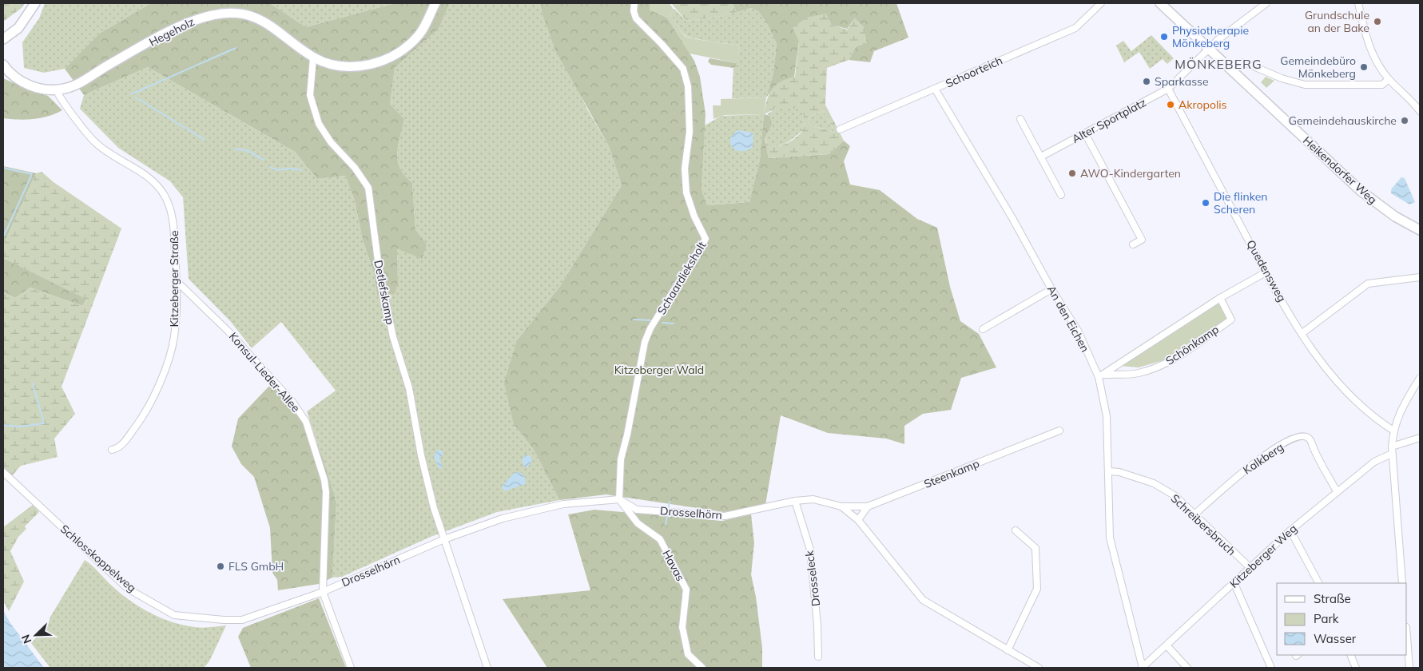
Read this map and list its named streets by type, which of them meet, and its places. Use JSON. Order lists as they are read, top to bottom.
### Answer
{
  "streets": {
    "street": [
      "Hegeholz",
      "Schoorteich",
      "Alter Sportplatz",
      "Heikendorfer Weg",
      "Quedensweg",
      "Schaardieksholt",
      "Kitzeberger Straße",
      "Detlefskamp",
      "An den Eichen",
      "Schönkamp",
      "Konsul-Lieder-Allee",
      "Kalkberg",
      "Steenkamp",
      "Drosselhörn",
      "Schreibersbruch",
      "Kitzeberger Weg",
      "Schlosskoppelweg",
      "Havas",
      "Drosseleck"
    ]
  },
  "crossings": [
    ["Hegeholz", "Kitzeberger Straße"],
    ["Hegeholz", "Detlefskamp"],
    ["Schoorteich", "An den Eichen"],
    ["Alter Sportplatz", "Heikendorfer Weg"],
    ["Alter Sportplatz", "Quedensweg"],
    ["Schaardieksholt", "Drosselhörn"],
    ["Schaardieksholt", "Havas"],
    ["Kitzeberger Straße", "Konsul-Lieder-Allee"],
    ["Detlefskamp", "Drosselhörn"],
    ["An den Eichen", "Schönkamp"],
    ["An den Eichen", "Schreibersbruch"],
    ["An den Eichen", "Kitzeberger Weg"],
    ["Konsul-Lieder-Allee", "Drosselhörn"],
    ["Konsul-Lieder-Allee", "Schlosskoppelweg"],
    ["Kalkberg", "Schreibersbruch"],
    ["Kalkberg", "Kitzeberger Weg"],
    ["Steenkamp", "Drosselhörn"],
    ["Drosselhörn", "Schlosskoppelweg"],
    ["Drosselhörn", "Havas"],
    ["Drosselhörn", "Drosseleck"],
    ["Schreibersbruch", "Kitzeberger Weg"]
  ],
  "districts": ["MÖNKEBERG"],
  "parks": ["Kitzeberger Wald"],
  "places": [
    "Grundschule an der Bake",
    "Physiotherapie Mönkeberg",
    "Gemeindebüro Mönkeberg",
    "Sparkasse",
    "Akropolis",
    "Gemeindehauskirche",
    "AWO-Kindergarten",
    "Die flinken Scheren",
    "FLS GmbH"
  ],
  "legend": ["Straße", "Park", "Wasser"],
  "north": "bottom left"
}
